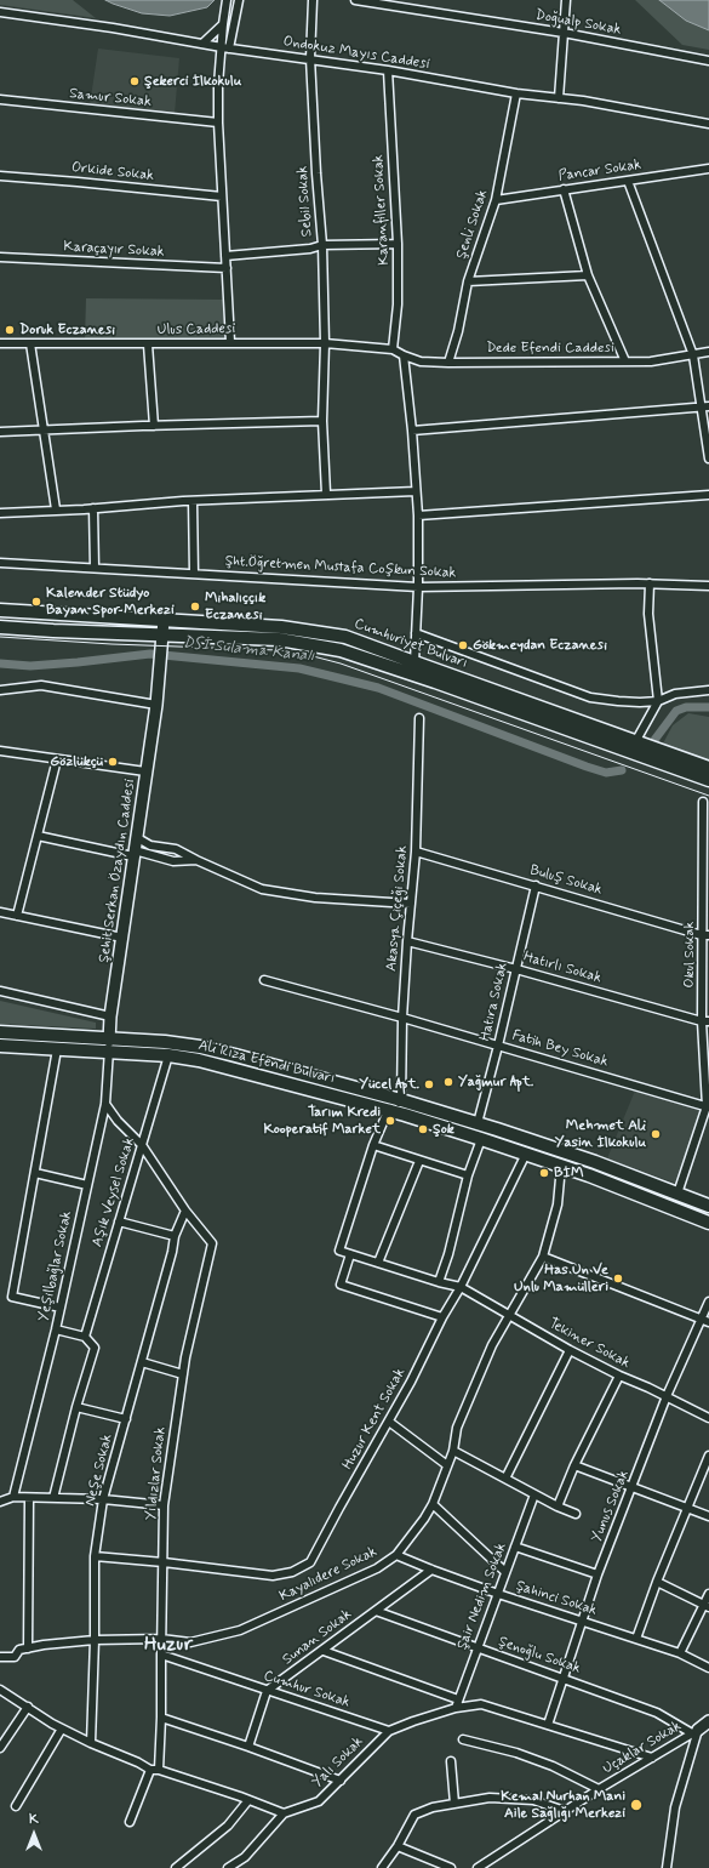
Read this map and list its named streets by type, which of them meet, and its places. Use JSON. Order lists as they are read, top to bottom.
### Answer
{
  "streets": {
    "main road": ["Cumhuriyet Bulvarı", "Şehit Serkan Özaydın Caddesi", "Ali Rıza Efendi Bulvarı"],
    "street": [
      "Doğualp Sokak",
      "Ondokuz Mayıs Caddesi",
      "Samur Sokak",
      "Pancar Sokak",
      "Orkide Sokak",
      "Sebil Sokak",
      "Karanfiller Sokak",
      "Şenli Sokak",
      "Karaçayır Sokak",
      "Ulus Caddesi",
      "Dede Efendi Caddesi",
      "Şht.Öğretmen Mustafa Coşkun Sokak",
      "Buluş Sokak",
      "Akasya Çiçeği Sokak",
      "Okul Sokak",
      "Hatırlı Sokak",
      "Hatıra Sokak",
      "Fatih Bey Sokak",
      "Aşık Veysel Sokak",
      "Yeşilbağlar Sokak",
      "Tekiner Sokak",
      "Huzur Kent Sokak",
      "Neşe Sokak",
      "Yıldızlar Sokak",
      "Yunus Sokak",
      "Kayalıdere Sokak",
      "Şair Nedim Sokak",
      "Şahinci Sokak",
      "Sunan Sokak",
      "Şenoğlu Sokak",
      "Cumhur Sokak",
      "Uçaklar Sokak",
      "Yalı Sokak"
    ]
  },
  "crossings": [
    ["Ondokuz Mayıs Caddesi", "Sebil Sokak"],
    ["Ondokuz Mayıs Caddesi", "Karanfiller Sokak"],
    ["Ondokuz Mayıs Caddesi", "Şenli Sokak"],
    ["Pancar Sokak", "Şenli Sokak"],
    ["Sebil Sokak", "Ulus Caddesi"],
    ["Karanfiller Sokak", "Ulus Caddesi"],
    ["Karanfiller Sokak", "Dede Efendi Caddesi"],
    ["Şenli Sokak", "Dede Efendi Caddesi"],
    ["Ulus Caddesi", "Dede Efendi Caddesi"],
    ["Cumhuriyet Bulvarı", "Şehit Serkan Özaydın Caddesi"],
    ["Şehit Serkan Özaydın Caddesi", "Ali Rıza Efendi Bulvarı"],
    ["Şehit Serkan Özaydın Caddesi", "Yeşilbağlar Sokak"],
    ["Buluş Sokak", "Akasya Çiçeği Sokak"],
    ["Buluş Sokak", "Okul Sokak"],
    ["Buluş Sokak", "Hatıra Sokak"],
    ["Akasya Çiçeği Sokak", "Hatırlı Sokak"],
    ["Akasya Çiçeği Sokak", "Fatih Bey Sokak"],
    ["Akasya Çiçeği Sokak", "Ali Rıza Efendi Bulvarı"],
    ["Okul Sokak", "Hatırlı Sokak"],
    ["Okul Sokak", "Fatih Bey Sokak"],
    ["Hatırlı Sokak", "Hatıra Sokak"],
    ["Hatıra Sokak", "Fatih Bey Sokak"],
    ["Hatıra Sokak", "Ali Rıza Efendi Bulvarı"],
    ["Ali Rıza Efendi Bulvarı", "Aşık Veysel Sokak"],
    ["Ali Rıza Efendi Bulvarı", "Yeşilbağlar Sokak"],
    ["Ali Rıza Efendi Bulvarı", "Huzur Kent Sokak"],
    ["Ali Rıza Efendi Bulvarı", "Kayalıdere Sokak"],
    ["Tekiner Sokak", "Huzur Kent Sokak"],
    ["Tekiner Sokak", "Yunus Sokak"],
    ["Tekiner Sokak", "Kayalıdere Sokak"],
    ["Huzur Kent Sokak", "Neşe Sokak"],
    ["Huzur Kent Sokak", "Yıldızlar Sokak"],
    ["Neşe Sokak", "Yıldızlar Sokak"],
    ["Neşe Sokak", "Kayalıdere Sokak"],
    ["Yıldızlar Sokak", "Kayalıdere Sokak"],
    ["Yıldızlar Sokak", "Cumhur Sokak"],
    ["Yunus Sokak", "Şahinci Sokak"],
    ["Yunus Sokak", "Şenoğlu Sokak"],
    ["Yunus Sokak", "Yalı Sokak"],
    ["Kayalıdere Sokak", "Şahinci Sokak"],
    ["Şair Nedim Sokak", "Şahinci Sokak"],
    ["Şair Nedim Sokak", "Şenoğlu Sokak"],
    ["Şair Nedim Sokak", "Yalı Sokak"],
    ["Şahinci Sokak", "Sunan Sokak"],
    ["Sunan Sokak", "Şenoğlu Sokak"],
    ["Sunan Sokak", "Cumhur Sokak"],
    ["Şenoğlu Sokak", "Uçaklar Sokak"],
    ["Cumhur Sokak", "Yalı Sokak"],
    ["Uçaklar Sokak", "Yalı Sokak"]
  ],
  "districts": ["Huzur"],
  "water": ["DSİ Sulama Kanalı"],
  "places": [
    "Şekerci İlkokulu",
    "Doruk Eczanesi",
    "Kalender Stüdyo Bayan Spor Merkezi",
    "Mihalıççık Eczanesi",
    "Gökmeydan Eczanesi",
    "Gözlükçü",
    "Yağmur Apt.",
    "Yücel Apt.",
    "Tarım Kredi Kooperatif Market",
    "Şok",
    "Mehmet Ali Yasin İlkokulu",
    "BİM",
    "Has Un Ve Unlu Mamülleri",
    "Kemal Nurhan Mani Aile Sağlığı Merkezi"
  ],
  "north": "top"
}
